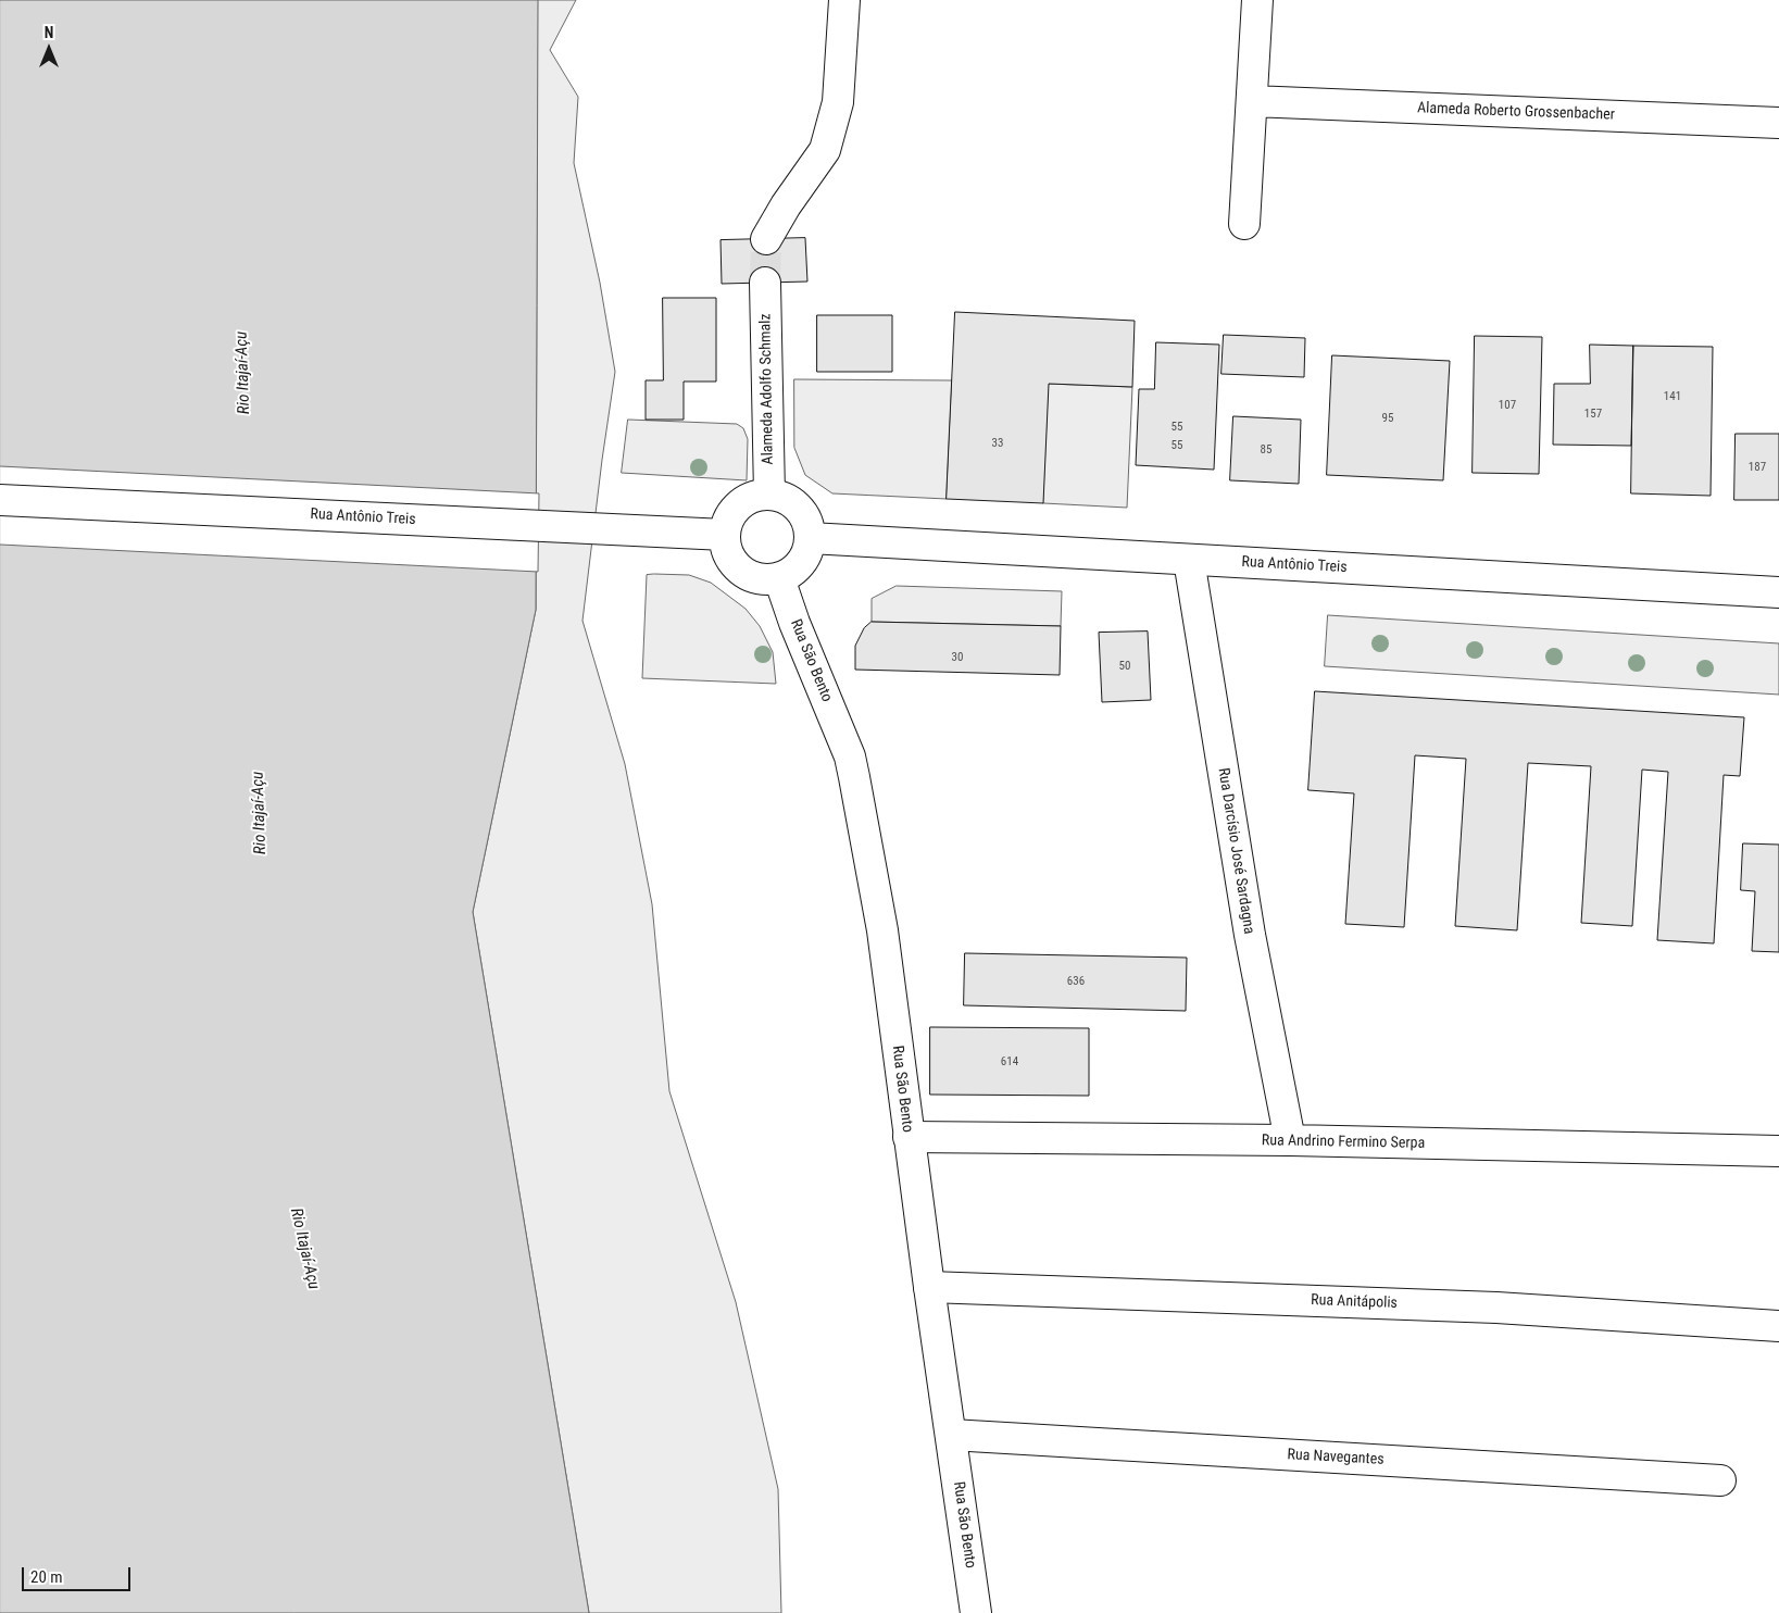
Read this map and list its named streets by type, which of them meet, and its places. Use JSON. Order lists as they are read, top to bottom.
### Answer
{
  "streets": {
    "street": [
      "Alameda Roberto Grossenbacher",
      "Alameda Adolfo Schmalz",
      "Rua Antônio Treis",
      "Rua São Bento",
      "Rua Darcísio José Sardagna",
      "Rua Andrino Fermino Serpa",
      "Rua Anitápolis",
      "Rua Navegantes"
    ]
  },
  "crossings": [
    ["Alameda Adolfo Schmalz", "Rua Antônio Treis"],
    ["Alameda Adolfo Schmalz", "Rua São Bento"],
    ["Rua Antônio Treis", "Rua São Bento"],
    ["Rua Antônio Treis", "Rua Darcísio José Sardagna"],
    ["Rua São Bento", "Rua Andrino Fermino Serpa"],
    ["Rua São Bento", "Rua Anitápolis"],
    ["Rua São Bento", "Rua Navegantes"],
    ["Rua Darcísio José Sardagna", "Rua Andrino Fermino Serpa"]
  ],
  "water": ["Rio Itajaí-Açu"],
  "house_numbers": [
    "141",
    "107",
    "157",
    "95",
    "55",
    "33",
    "55",
    "85",
    "187",
    "30",
    "50",
    "636",
    "614"
  ],
  "scale_bar": "20 m",
  "north": "top"
}
